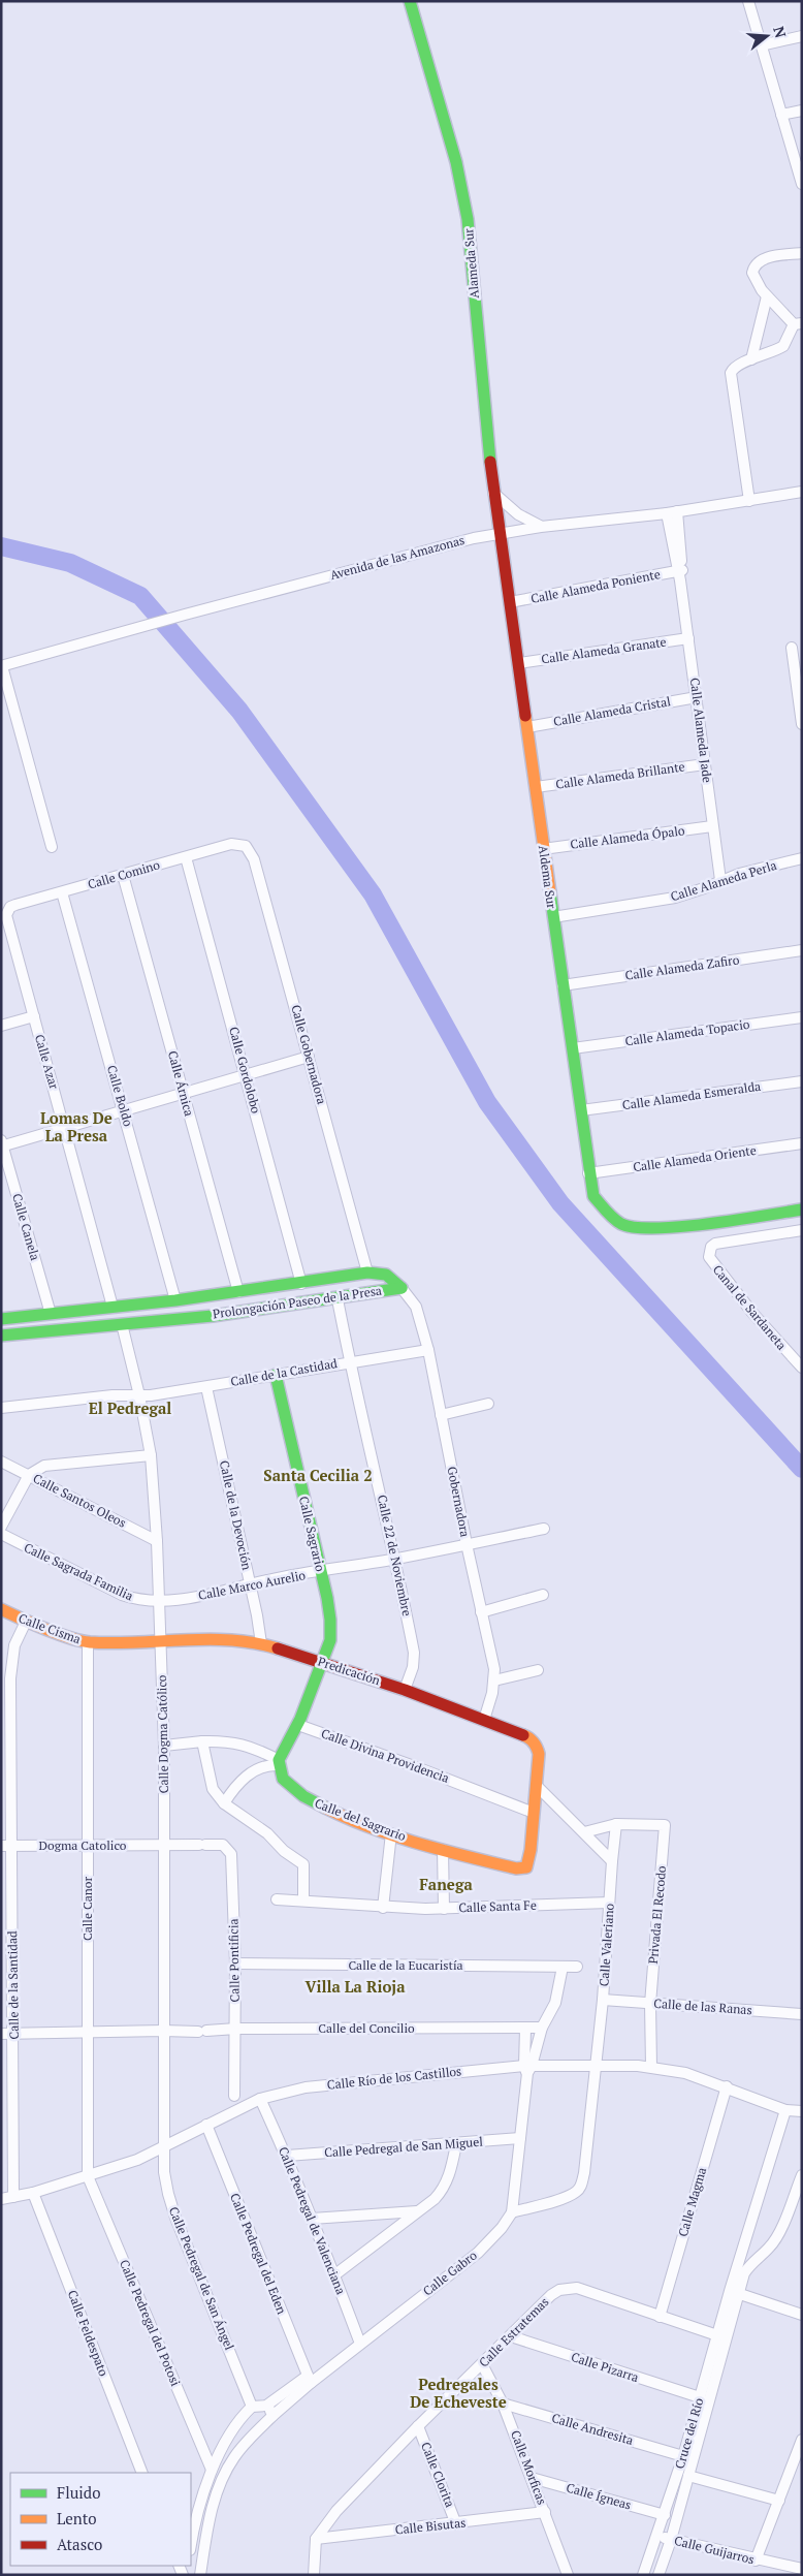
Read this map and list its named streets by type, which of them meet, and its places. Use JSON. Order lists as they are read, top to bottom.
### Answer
{
  "streets": {
    "street": [
      "Alameda Sur",
      "Avenida de las Amazonas",
      "Calle Alameda Poniente",
      "Calle Alameda Granate",
      "Calle Alameda Cristal",
      "Calle Alameda Jade",
      "Calle Alameda Brillante",
      "Calle Alameda Ópalo",
      "Calle Comino",
      "Aldema Sur",
      "Calle Alameda Perla",
      "Calle Alameda Zafiro",
      "Calle Alameda Topacio",
      "Calle Gobernadora",
      "Calle Azar",
      "Calle Gordolobo",
      "Calle Árnica",
      "Calle Boldo",
      "Calle Alameda Esmeralda",
      "Calle Alameda Oriente",
      "Calle Canela",
      "Prolongación Paseo de la Presa",
      "Canal de Sardaneta",
      "Calle de la Castidad",
      "Calle Santos Oleos",
      "Gobernadora",
      "Calle de la Devoción",
      "Calle Sagrario",
      "Calle 22 de Noviembre",
      "Calle Sagrada Familia",
      "Calle Marco Aurelio",
      "Calle Cisma",
      "Predicación",
      "Calle Dogma Católico",
      "Calle Divina Providencia",
      "Calle del Sagrario",
      "Dogma Catolico",
      "Calle Santa Fe",
      "Calle Canor",
      "Privada El Recodo",
      "Calle Valeriano",
      "Calle Pontificia",
      "Calle de la Eucaristía",
      "Calle de la Santidad",
      "Calle de las Ranas",
      "Calle del Concilio",
      "Calle Río de los Castillos",
      "Calle Pedregal de San Miguel",
      "Calle Magma",
      "Calle Pedregal de Valenciana",
      "Calle Pedregal del Eden",
      "Calle Gabro",
      "Calle Pedregal de San Ángel",
      "Calle Pedregal del Potosi",
      "Calle Estratemas",
      "Calle Feldespato",
      "Calle Pizarra",
      "Calle Andresita",
      "Cruce del Río",
      "Calle Morficas",
      "Calle Clorita",
      "Calle Ígneas",
      "Calle Bisutas",
      "Calle Guijarros"
    ]
  },
  "crossings": [
    ["Alameda Sur", "Avenida de las Amazonas"],
    ["Alameda Sur", "Aldema Sur"],
    ["Avenida de las Amazonas", "Calle Alameda Jade"],
    ["Avenida de las Amazonas", "Aldema Sur"],
    ["Calle Alameda Poniente", "Calle Alameda Jade"],
    ["Calle Alameda Poniente", "Aldema Sur"],
    ["Calle Alameda Granate", "Calle Alameda Jade"],
    ["Calle Alameda Granate", "Aldema Sur"],
    ["Calle Alameda Cristal", "Calle Alameda Jade"],
    ["Calle Alameda Cristal", "Aldema Sur"],
    ["Calle Alameda Jade", "Calle Alameda Brillante"],
    ["Calle Alameda Jade", "Calle Alameda Ópalo"],
    ["Calle Alameda Jade", "Calle Alameda Perla"],
    ["Calle Alameda Brillante", "Aldema Sur"],
    ["Calle Alameda Ópalo", "Aldema Sur"],
    ["Calle Comino", "Calle Gobernadora"],
    ["Calle Comino", "Calle Azar"],
    ["Calle Comino", "Calle Gordolobo"],
    ["Calle Comino", "Calle Árnica"],
    ["Calle Comino", "Calle Boldo"],
    ["Aldema Sur", "Calle Alameda Perla"],
    ["Aldema Sur", "Calle Alameda Zafiro"],
    ["Aldema Sur", "Calle Alameda Topacio"],
    ["Aldema Sur", "Calle Alameda Esmeralda"],
    ["Aldema Sur", "Calle Alameda Oriente"],
    ["Calle Gobernadora", "Prolongación Paseo de la Presa"],
    ["Calle Azar", "Prolongación Paseo de la Presa"],
    ["Calle Gordolobo", "Prolongación Paseo de la Presa"],
    ["Calle Árnica", "Prolongación Paseo de la Presa"],
    ["Calle Boldo", "Prolongación Paseo de la Presa"],
    ["Calle Canela", "Prolongación Paseo de la Presa"],
    ["Prolongación Paseo de la Presa", "Gobernadora"],
    ["Prolongación Paseo de la Presa", "Calle 22 de Noviembre"],
    ["Prolongación Paseo de la Presa", "Calle Dogma Católico"],
    ["Calle de la Castidad", "Gobernadora"],
    ["Calle de la Castidad", "Calle de la Devoción"],
    ["Calle de la Castidad", "Calle Sagrario"],
    ["Calle de la Castidad", "Calle 22 de Noviembre"],
    ["Calle de la Castidad", "Calle Dogma Católico"],
    ["Calle Santos Oleos", "Calle Dogma Católico"],
    ["Gobernadora", "Calle Marco Aurelio"],
    ["Gobernadora", "Predicación"],
    ["Calle de la Devoción", "Calle Marco Aurelio"],
    ["Calle de la Devoción", "Predicación"],
    ["Calle Sagrario", "Calle Marco Aurelio"],
    ["Calle Sagrario", "Predicación"],
    ["Calle 22 de Noviembre", "Calle Marco Aurelio"],
    ["Calle 22 de Noviembre", "Predicación"],
    ["Calle Sagrada Familia", "Calle Marco Aurelio"],
    ["Calle Sagrada Familia", "Calle Dogma Católico"],
    ["Calle Marco Aurelio", "Calle Dogma Católico"],
    ["Calle Cisma", "Predicación"],
    ["Calle Cisma", "Calle Dogma Católico"],
    ["Calle Cisma", "Calle Canor"],
    ["Calle Cisma", "Calle de la Santidad"],
    ["Predicación", "Calle Dogma Católico"],
    ["Calle Dogma Católico", "Dogma Catolico"],
    ["Calle Dogma Católico", "Calle Pontificia"],
    ["Calle Dogma Católico", "Calle del Concilio"],
    ["Calle Dogma Católico", "Calle Río de los Castillos"],
    ["Calle Dogma Católico", "Calle Pedregal de San Ángel"],
    ["Calle Divina Providencia", "Calle del Sagrario"],
    ["Calle del Sagrario", "Calle Santa Fe"],
    ["Dogma Catolico", "Calle Canor"],
    ["Dogma Catolico", "Calle Pontificia"],
    ["Dogma Catolico", "Calle de la Santidad"],
    ["Calle Santa Fe", "Calle Valeriano"],
    ["Calle Canor", "Calle del Concilio"],
    ["Calle Canor", "Calle Río de los Castillos"],
    ["Calle Canor", "Calle Pedregal del Potosi"],
    ["Privada El Recodo", "Calle Valeriano"],
    ["Privada El Recodo", "Calle de las Ranas"],
    ["Privada El Recodo", "Calle Río de los Castillos"],
    ["Calle Valeriano", "Calle de las Ranas"],
    ["Calle Valeriano", "Calle Río de los Castillos"],
    ["Calle Valeriano", "Calle Gabro"],
    ["Calle Pontificia", "Calle de la Eucaristía"],
    ["Calle Pontificia", "Calle del Concilio"],
    ["Calle de la Santidad", "Calle del Concilio"],
    ["Calle de la Santidad", "Calle Río de los Castillos"],
    ["Calle Río de los Castillos", "Calle Magma"],
    ["Calle Río de los Castillos", "Calle Pedregal de Valenciana"],
    ["Calle Río de los Castillos", "Calle Pedregal del Eden"],
    ["Calle Río de los Castillos", "Calle Pedregal de San Ángel"],
    ["Calle Río de los Castillos", "Calle Pedregal del Potosi"],
    ["Calle Río de los Castillos", "Calle Feldespato"],
    ["Calle Pedregal de San Miguel", "Calle Pedregal de Valenciana"],
    ["Calle Magma", "Calle Estratemas"],
    ["Calle Pedregal de Valenciana", "Calle Gabro"],
    ["Calle Pedregal del Eden", "Calle Gabro"],
    ["Calle Estratemas", "Calle Pizarra"],
    ["Calle Estratemas", "Cruce del Río"],
    ["Calle Estratemas", "Calle Morficas"],
    ["Calle Estratemas", "Calle Clorita"],
    ["Calle Estratemas", "Calle Bisutas"],
    ["Calle Pizarra", "Cruce del Río"],
    ["Calle Andresita", "Cruce del Río"],
    ["Calle Andresita", "Calle Morficas"],
    ["Cruce del Río", "Calle Ígneas"],
    ["Cruce del Río", "Calle Guijarros"],
    ["Calle Morficas", "Calle Ígneas"],
    ["Calle Morficas", "Calle Bisutas"],
    ["Calle Clorita", "Calle Bisutas"]
  ],
  "districts": [
    "Lomas De La Presa",
    "El Pedregal",
    "Santa Cecilia 2",
    "Fanega",
    "Villa La Rioja",
    "Pedregales De Echeveste"
  ],
  "legend": ["Fluido", "Lento", "Atasco"],
  "north": "right"
}
